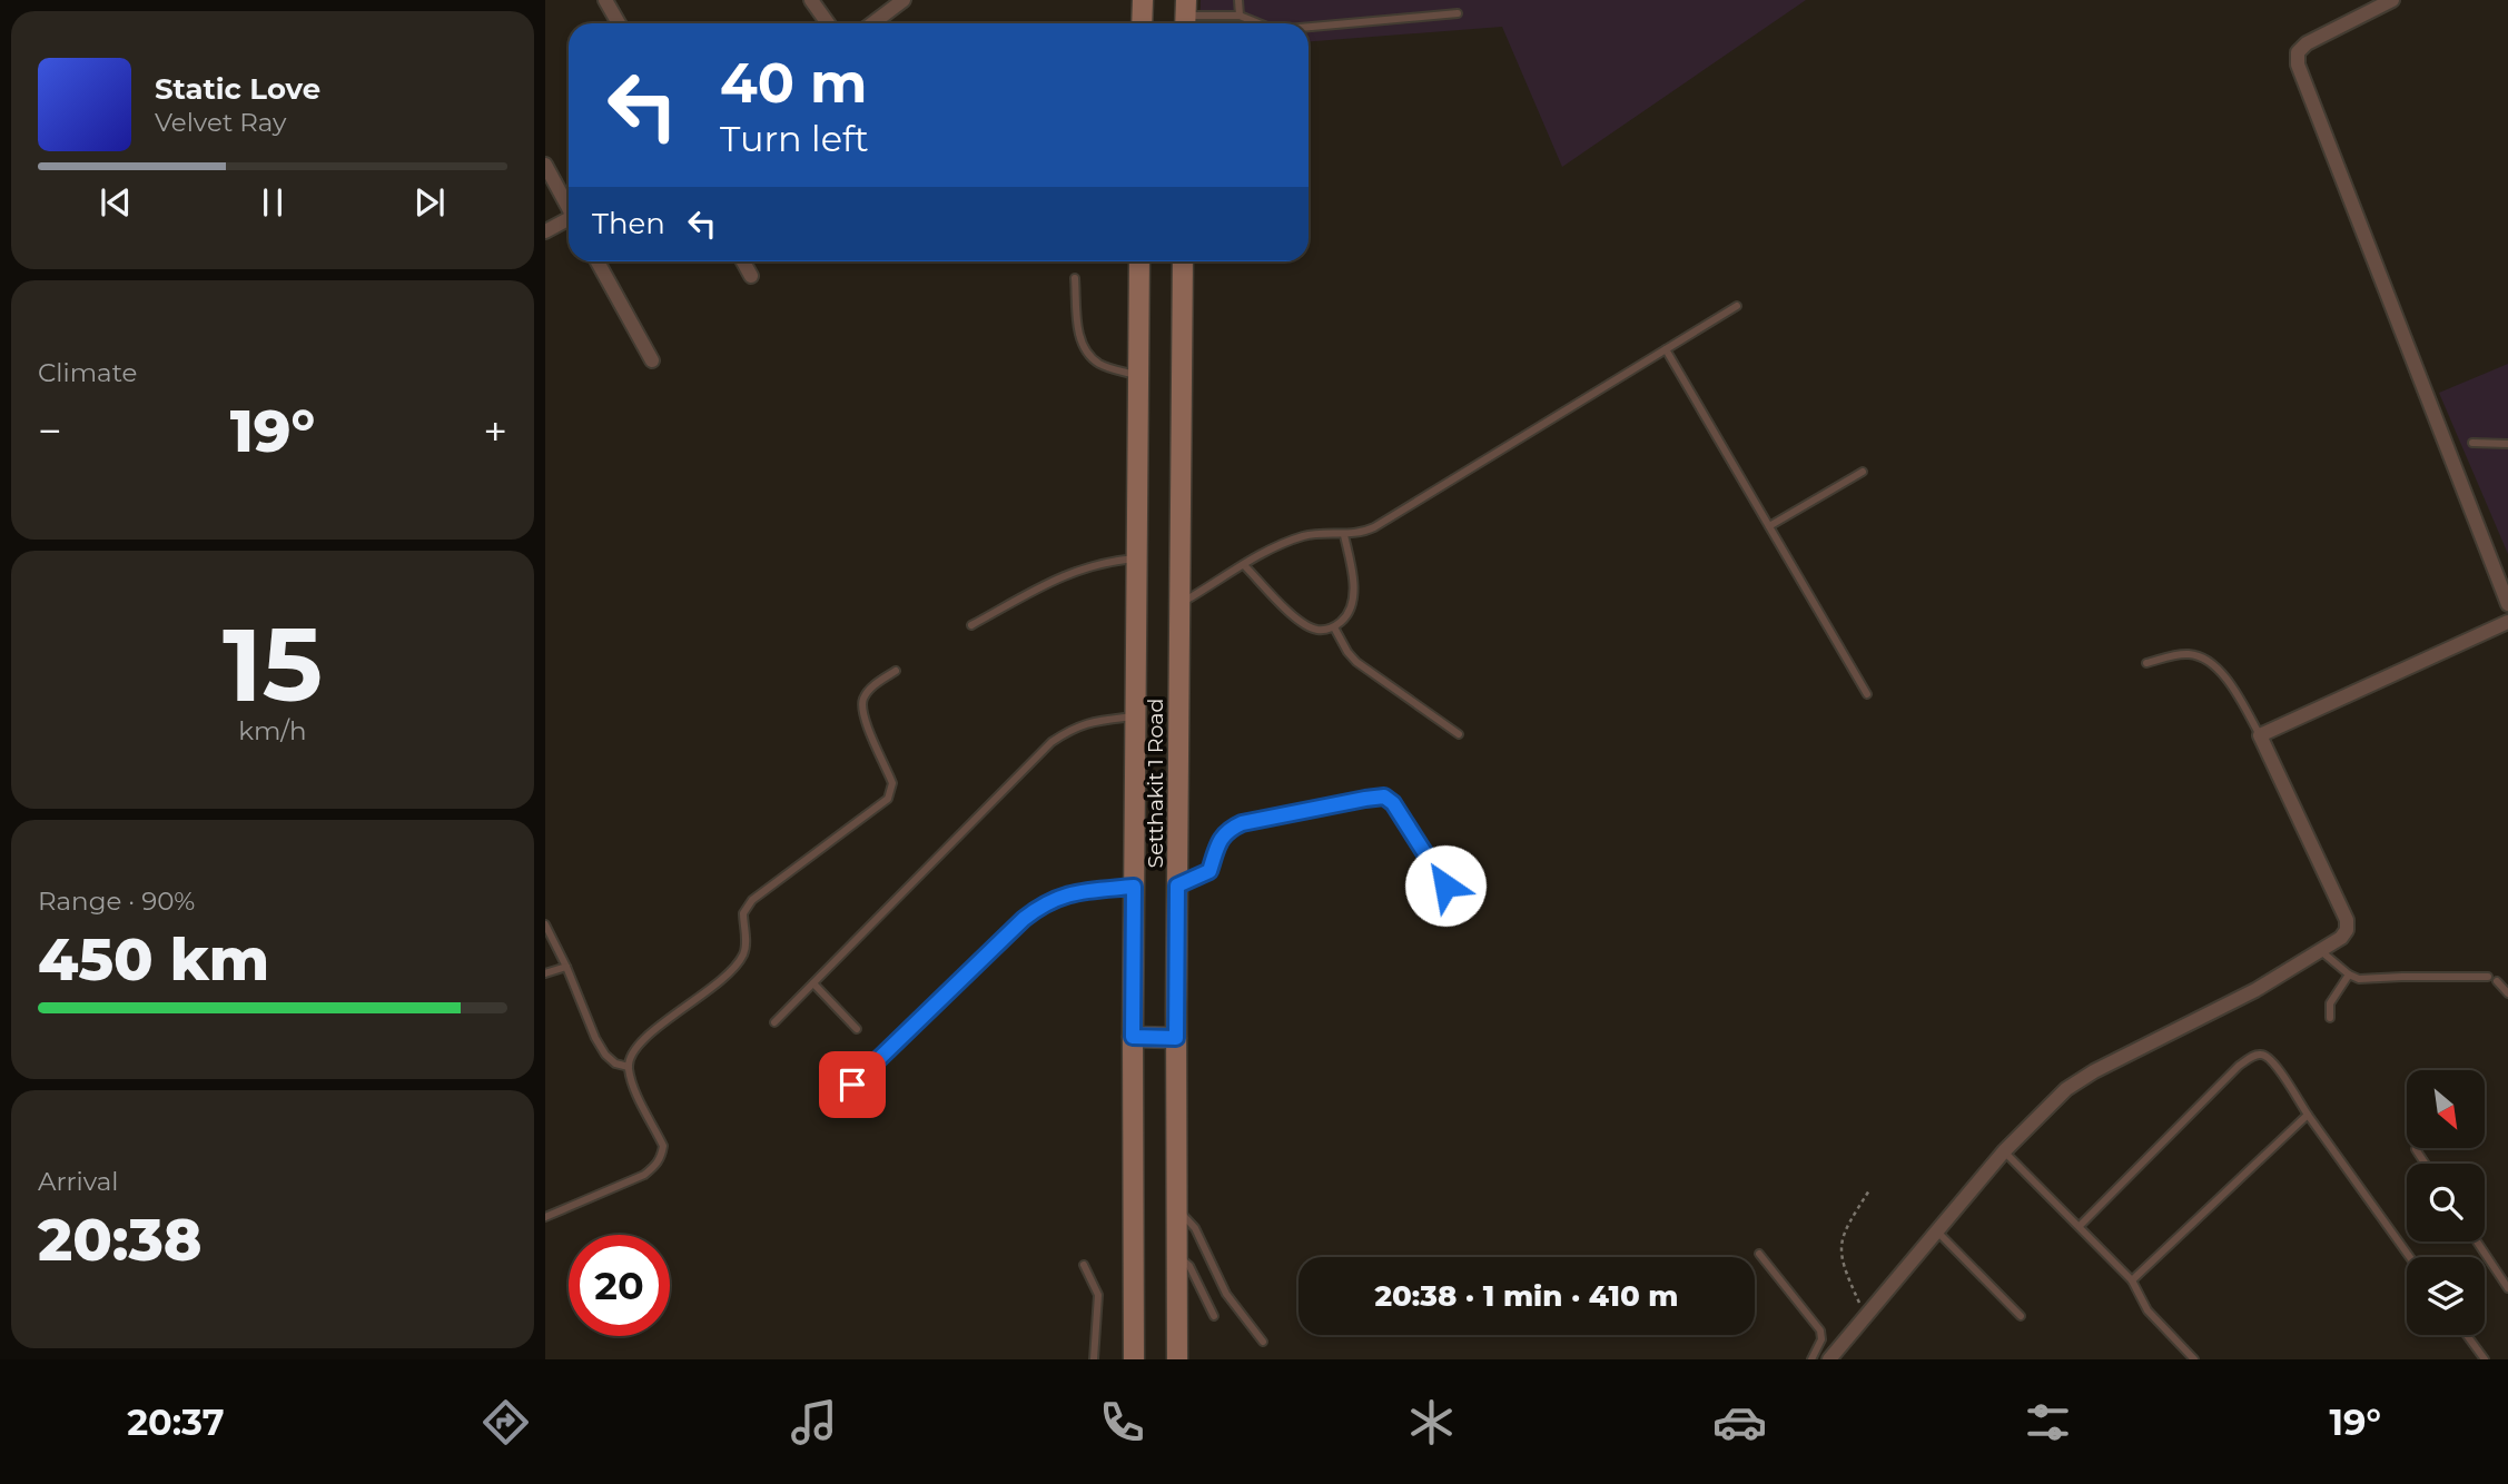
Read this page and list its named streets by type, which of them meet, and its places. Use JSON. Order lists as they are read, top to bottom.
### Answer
{
  "streets": {
    "main road": ["Setthakit 1 Road"]
  },
  "north": "bottom right",
  "page": {
    "turn": ["40 m", "Turn left"],
    "song": ["Static Love", "Velvet Ray"],
    "then": "Then",
    "tile": [
      "Climate",
      ["15", "km/h"],
      ["Range · 90%", "450 km"],
      ["Arrival", "20:38"]
    ],
    "heat": ["−", "19°", "+"],
    "limit": "20",
    "trip": "20:38 · 1 min · 410 m",
    "tabs": ["20:37", "19°"]
  }
}
